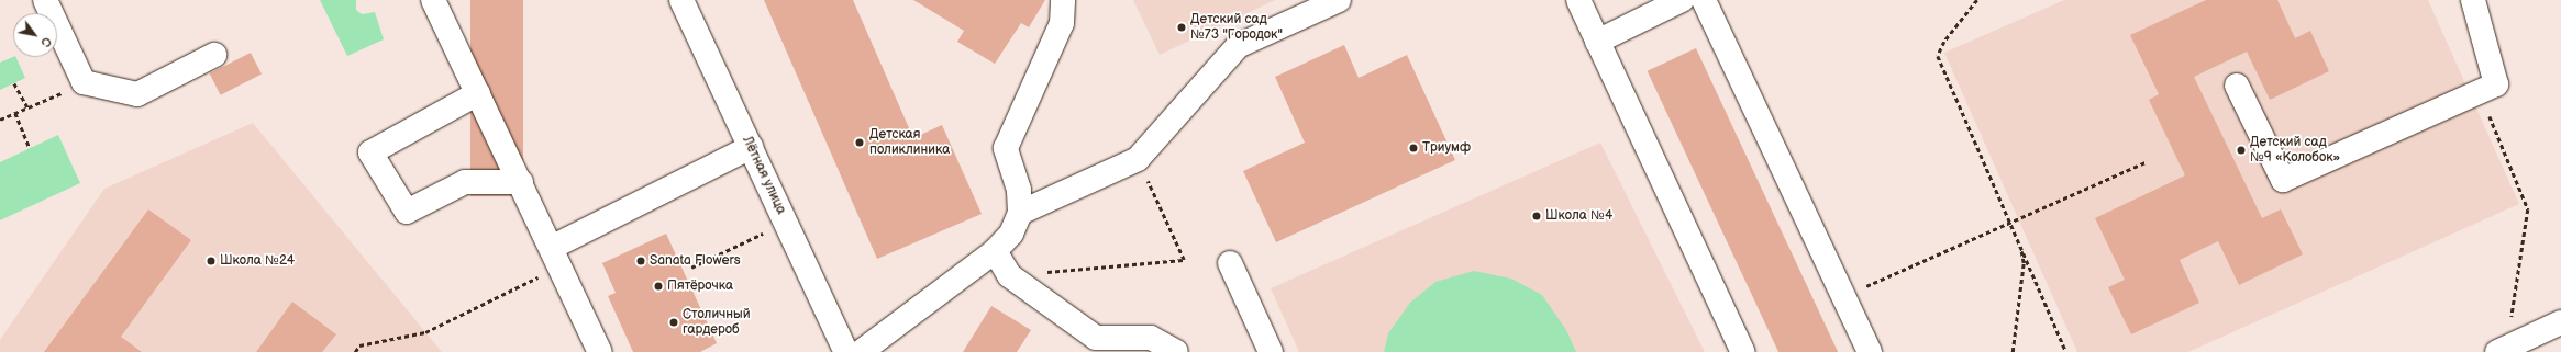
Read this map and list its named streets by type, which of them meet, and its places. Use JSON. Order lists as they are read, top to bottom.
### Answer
{
  "streets": {
    "street": ["Лётная улица"]
  },
  "places": [
    "Детский сад №73 \"Городок\"",
    "Детская поликлиника",
    "Триумф",
    "Детский сад №9 «Колобок»",
    "Школа №4",
    "Школа №24",
    "Sanata Flowers",
    "Пятёрочка",
    "Столичный гардероб"
  ],
  "north": "bottom right"
}
